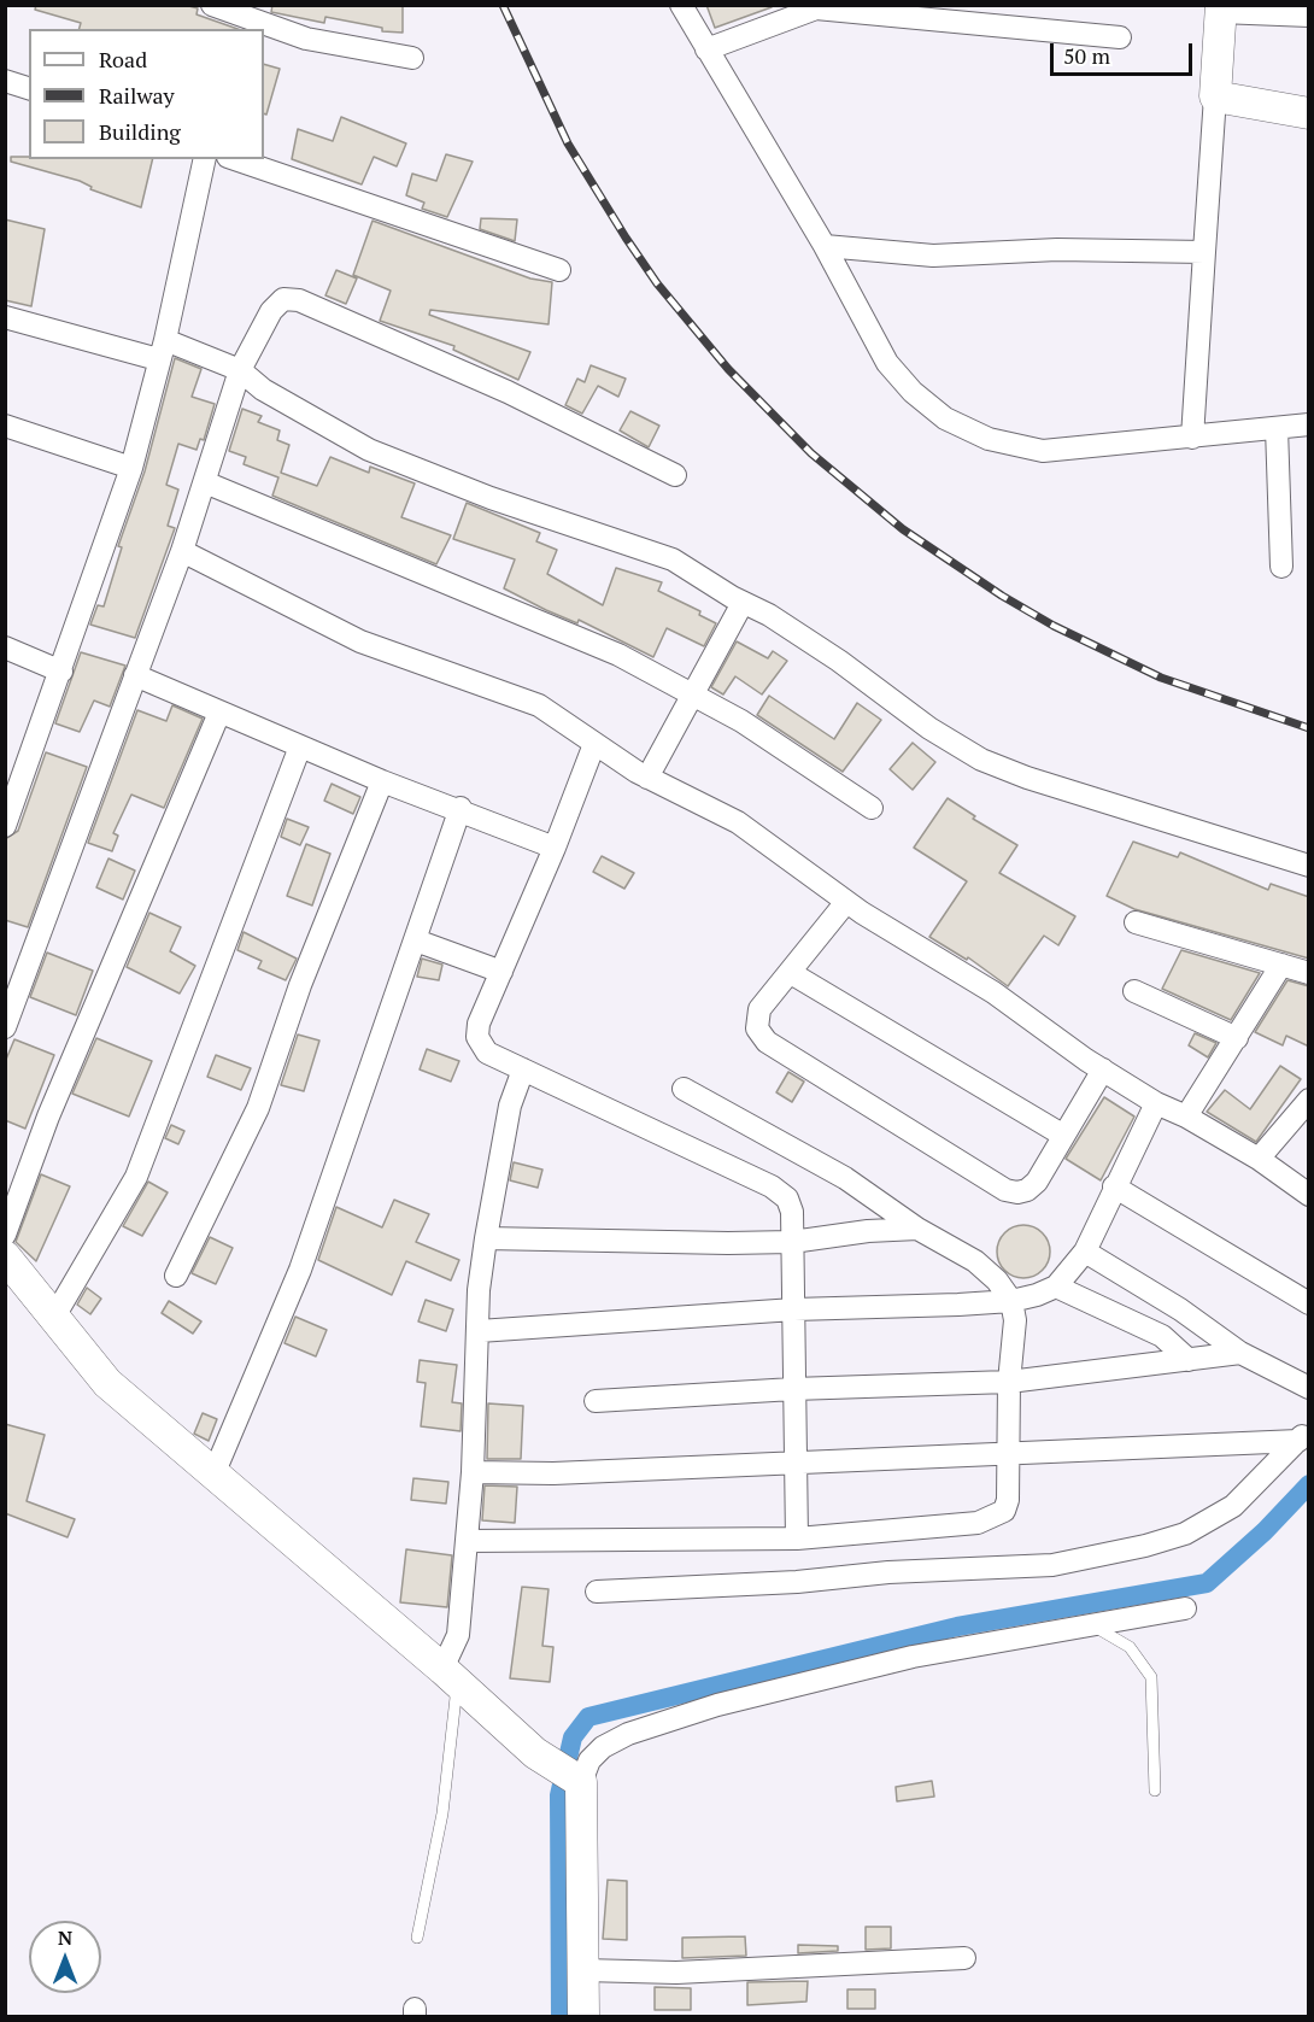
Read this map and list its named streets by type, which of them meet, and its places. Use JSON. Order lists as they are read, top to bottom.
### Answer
{
  "legend": ["Road", "Railway", "Building"],
  "scale_bar": "50 m",
  "north": "top"
}
